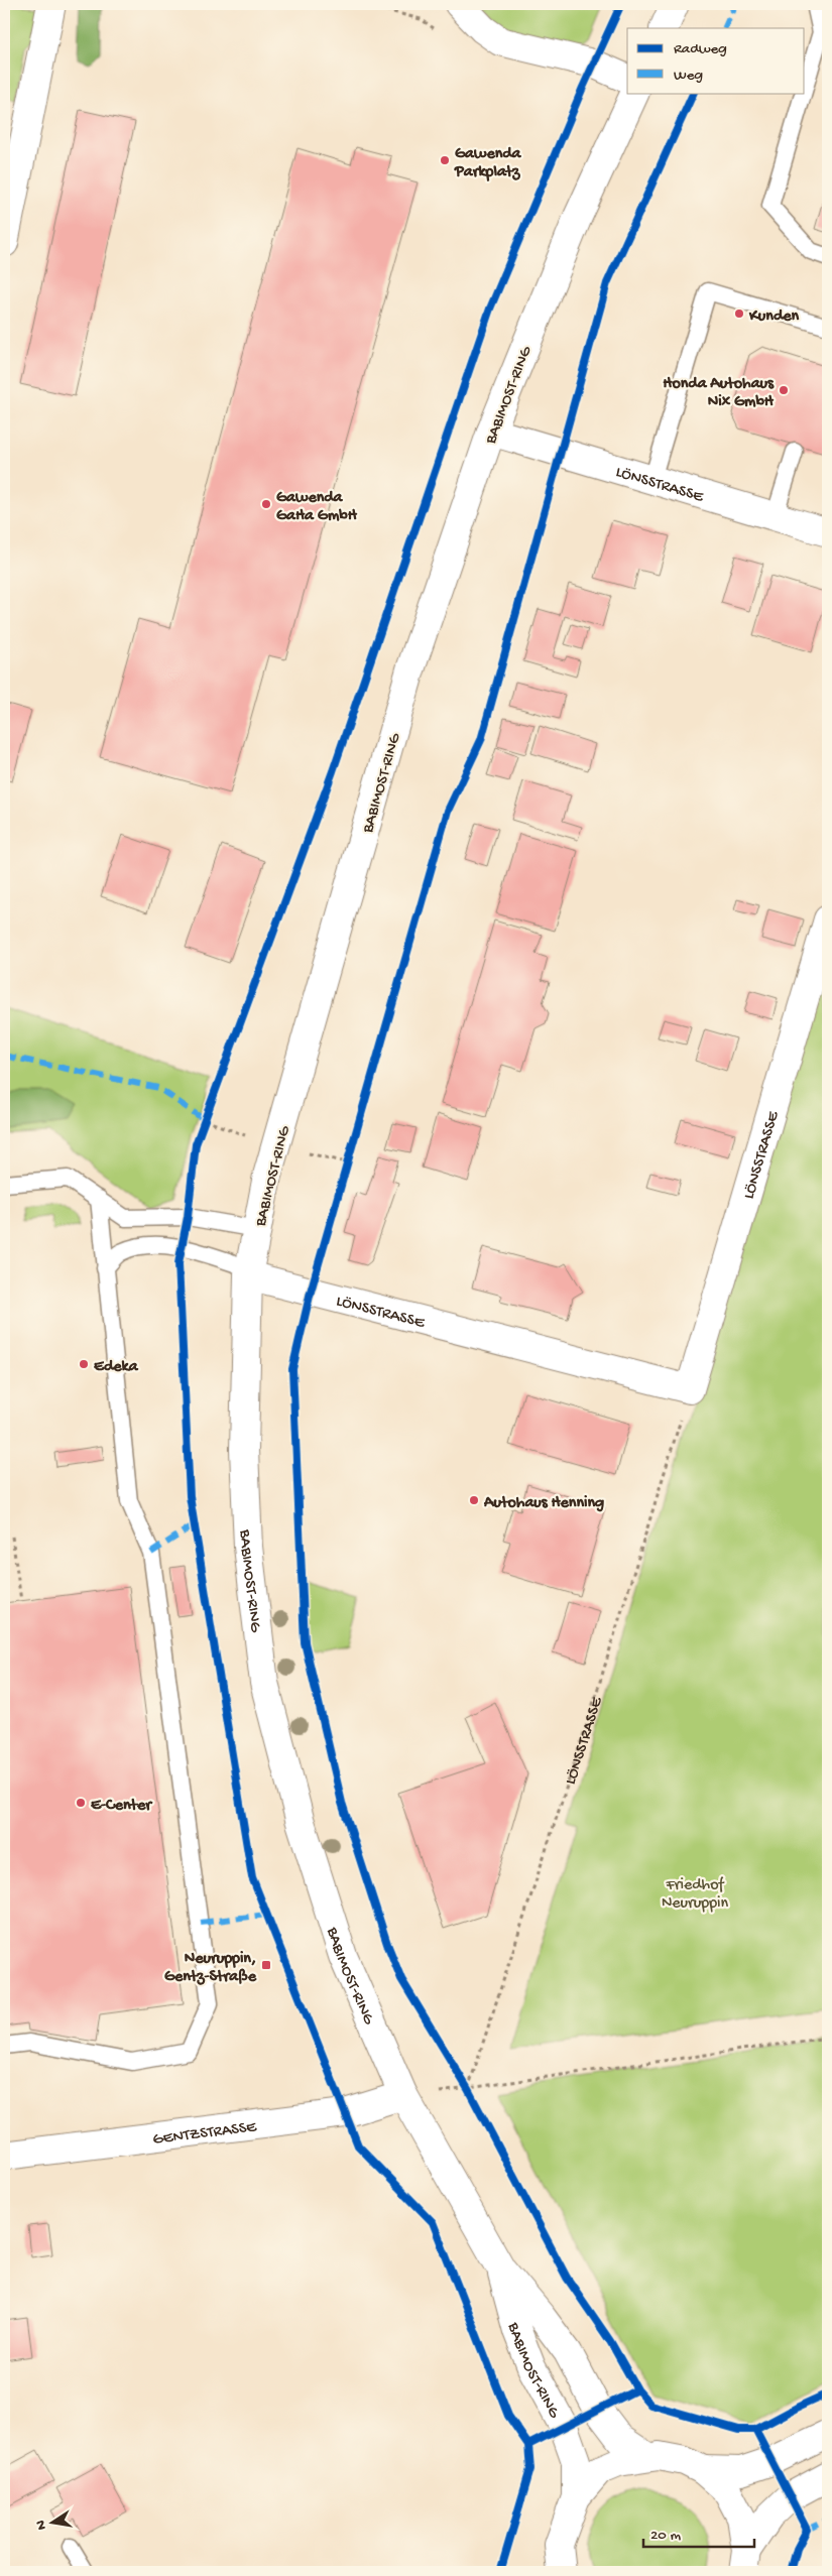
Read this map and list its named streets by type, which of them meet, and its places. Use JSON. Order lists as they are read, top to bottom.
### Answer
{
  "streets": {
    "main road": ["BABIMOST-RING", "LÖNSSTRASSE", "GENTZSTRASSE"]
  },
  "crossings": [
    ["BABIMOST-RING", "LÖNSSTRASSE"],
    ["BABIMOST-RING", "GENTZSTRASSE"]
  ],
  "parks": ["Friedhof Neuruppin"],
  "places": {
    "other": [
      "Gawenda Parkplatz",
      "Kunden",
      "Honda Autohaus Nix GmbH",
      "Gawenda GaHa GmbH",
      "Edeka",
      "Autohaus Henning",
      "E-Center"
    ],
    "transit": ["Neuruppin, Gentz-Straße"]
  },
  "legend": ["Radweg", "Weg"],
  "scale_bar": "20 m",
  "north": "left"
}
